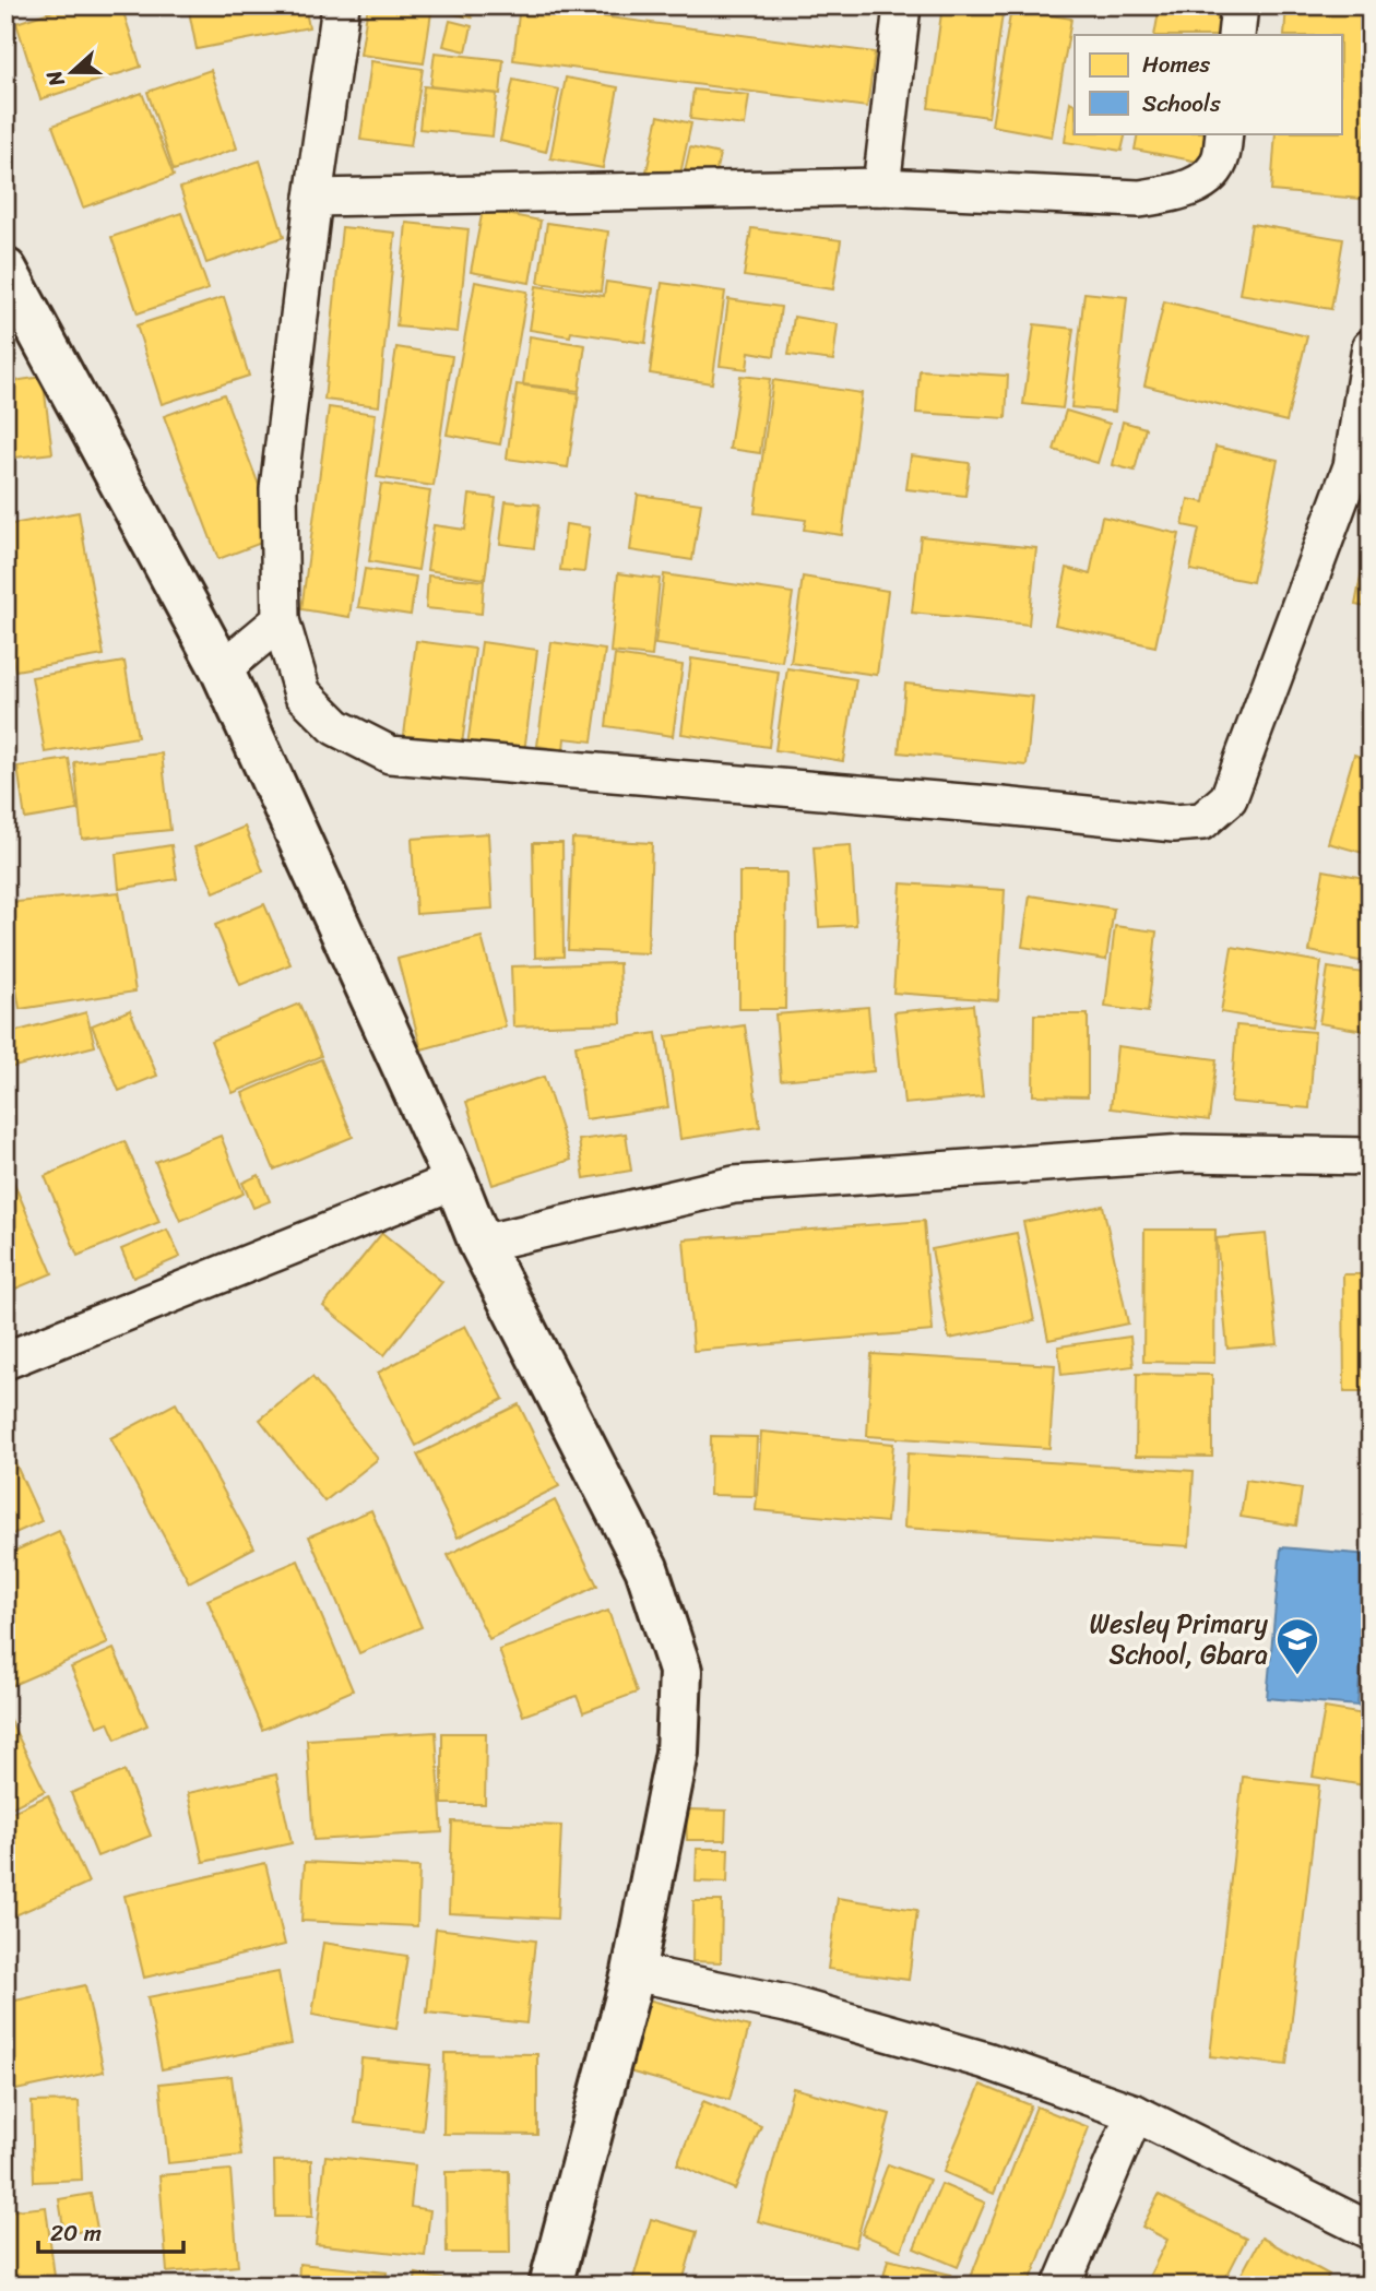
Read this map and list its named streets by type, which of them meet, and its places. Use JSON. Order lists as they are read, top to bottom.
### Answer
{
  "places": {
    "school or university": ["Wesley Primary School, Gbara"]
  },
  "legend": ["Homes", "Schools"],
  "scale_bar": "20 m",
  "north": "left"
}
